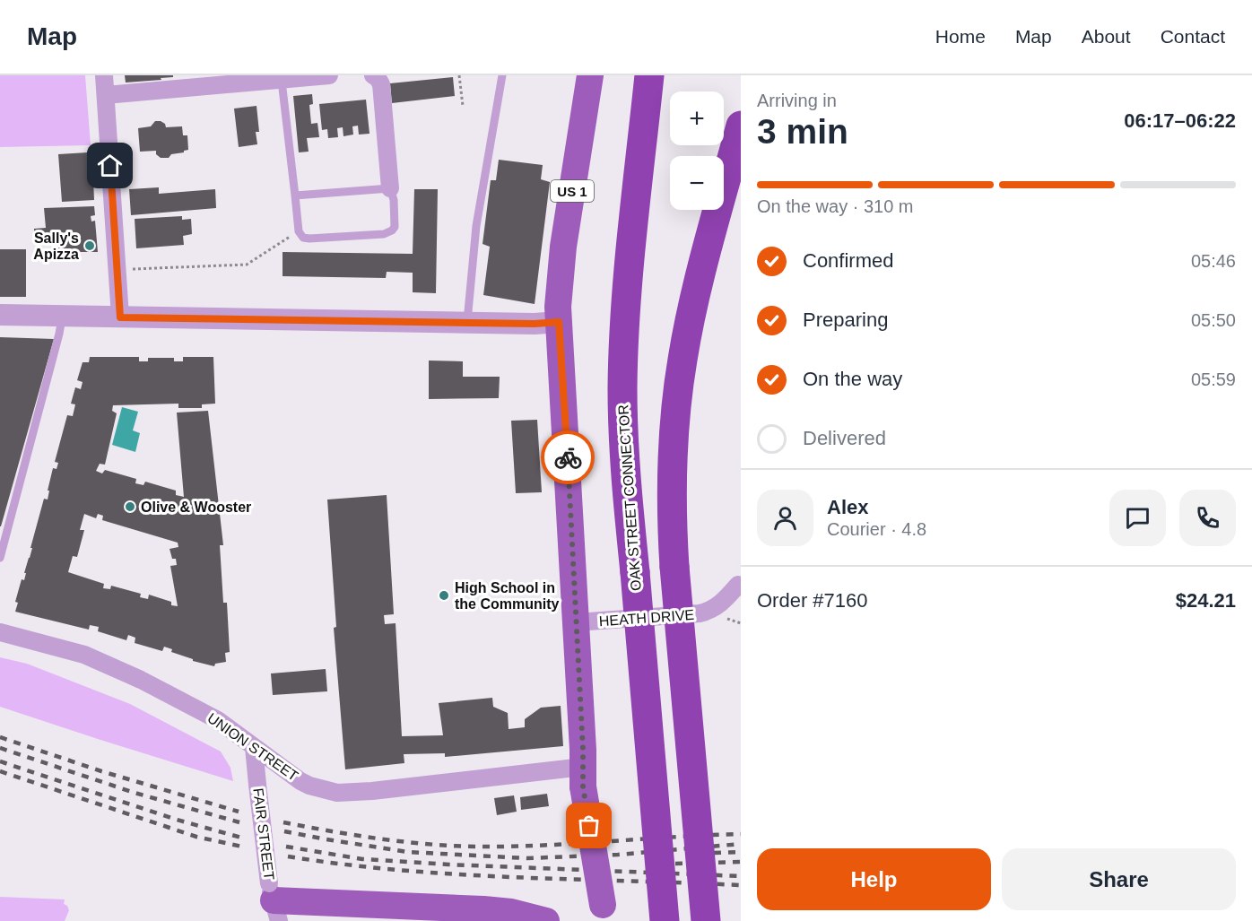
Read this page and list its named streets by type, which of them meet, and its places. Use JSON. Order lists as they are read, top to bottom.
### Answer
{
  "streets": {
    "highway": ["OAK STREET CONNECTOR"],
    "main road": ["US 1"],
    "street": ["HEATH DRIVE", "UNION STREET", "FAIR STREET"]
  },
  "crossings": [
    ["US 1", "HEATH DRIVE"],
    ["US 1", "UNION STREET"],
    ["UNION STREET", "FAIR STREET"]
  ],
  "places": ["Sally's Apizza", "Olive & Wooster", "High School in the Community"],
  "page": {
    "header": "Map",
    "nav": [
      "Home",
      "Map",
      "About",
      "Contact"
    ],
    "heading": ["3 min", "Arriving in", "06:17–06:22"],
    "panel": [
      "Alex",
      "Courier · 4.8",
      "Order #7160",
      "$24.21"
    ],
    "map_buttons": ["+", "−"],
    "bar": "On the way · 310 m",
    "list": [
      ["Confirmed", "05:46"],
      ["Preparing", "05:50"],
      ["On the way", "05:59"],
      "Delivered"
    ],
    "buttons": ["Help", "Share"]
  }
}
